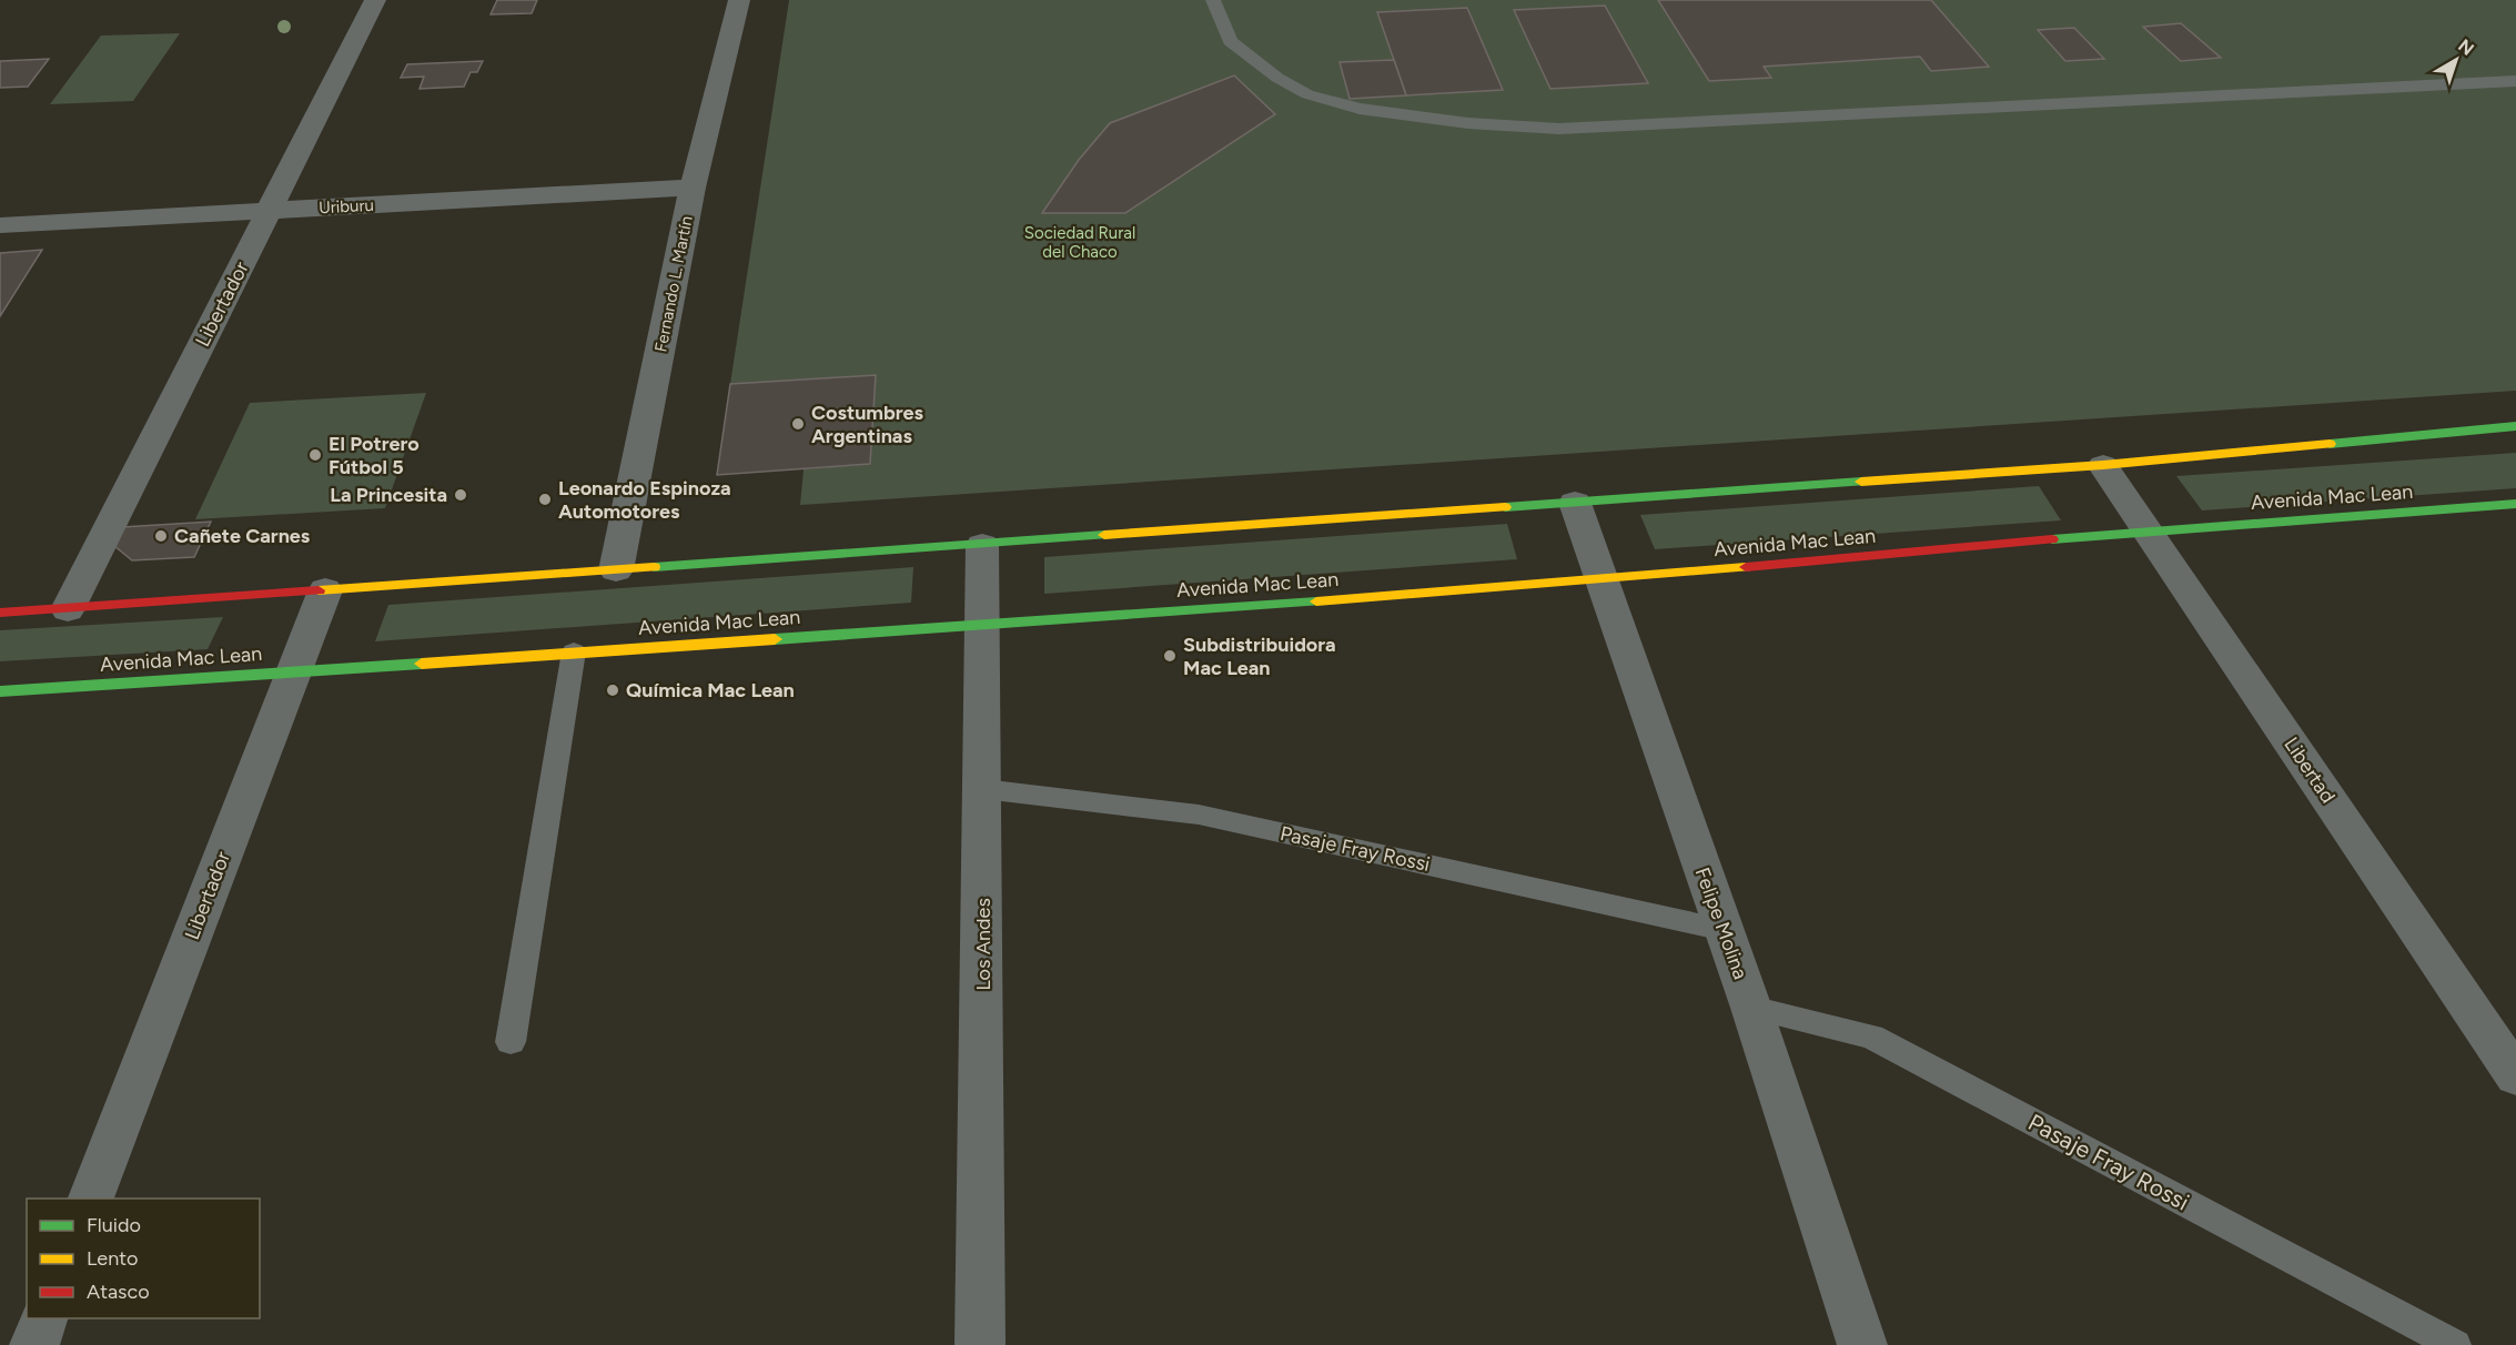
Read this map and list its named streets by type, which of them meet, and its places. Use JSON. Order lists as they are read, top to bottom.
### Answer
{
  "streets": {
    "main road": ["Avenida Mac Lean"],
    "street": [
      "Uriburu",
      "Fernando L. Martín",
      "Libertador",
      "Libertad",
      "Felipe Molina",
      "Los Andes"
    ],
    "lane": ["Pasaje Fray Rossi"]
  },
  "crossings": [
    ["Uriburu", "Fernando L. Martín"],
    ["Uriburu", "Libertador"],
    ["Libertador", "Avenida Mac Lean"],
    ["Avenida Mac Lean", "Libertad"],
    ["Avenida Mac Lean", "Felipe Molina"],
    ["Avenida Mac Lean", "Los Andes"],
    ["Pasaje Fray Rossi", "Felipe Molina"],
    ["Pasaje Fray Rossi", "Los Andes"]
  ],
  "parks": ["Sociedad Rural del Chaco"],
  "places": [
    "Costumbres Argentinas",
    "El Potrero Fútbol 5",
    "La Princesita",
    "Leonardo Espinoza Automotores",
    "Cañete Carnes",
    "Subdistribuidora Mac Lean",
    "Química Mac Lean"
  ],
  "legend": ["Fluido", "Lento", "Atasco"],
  "north": "top right"
}
